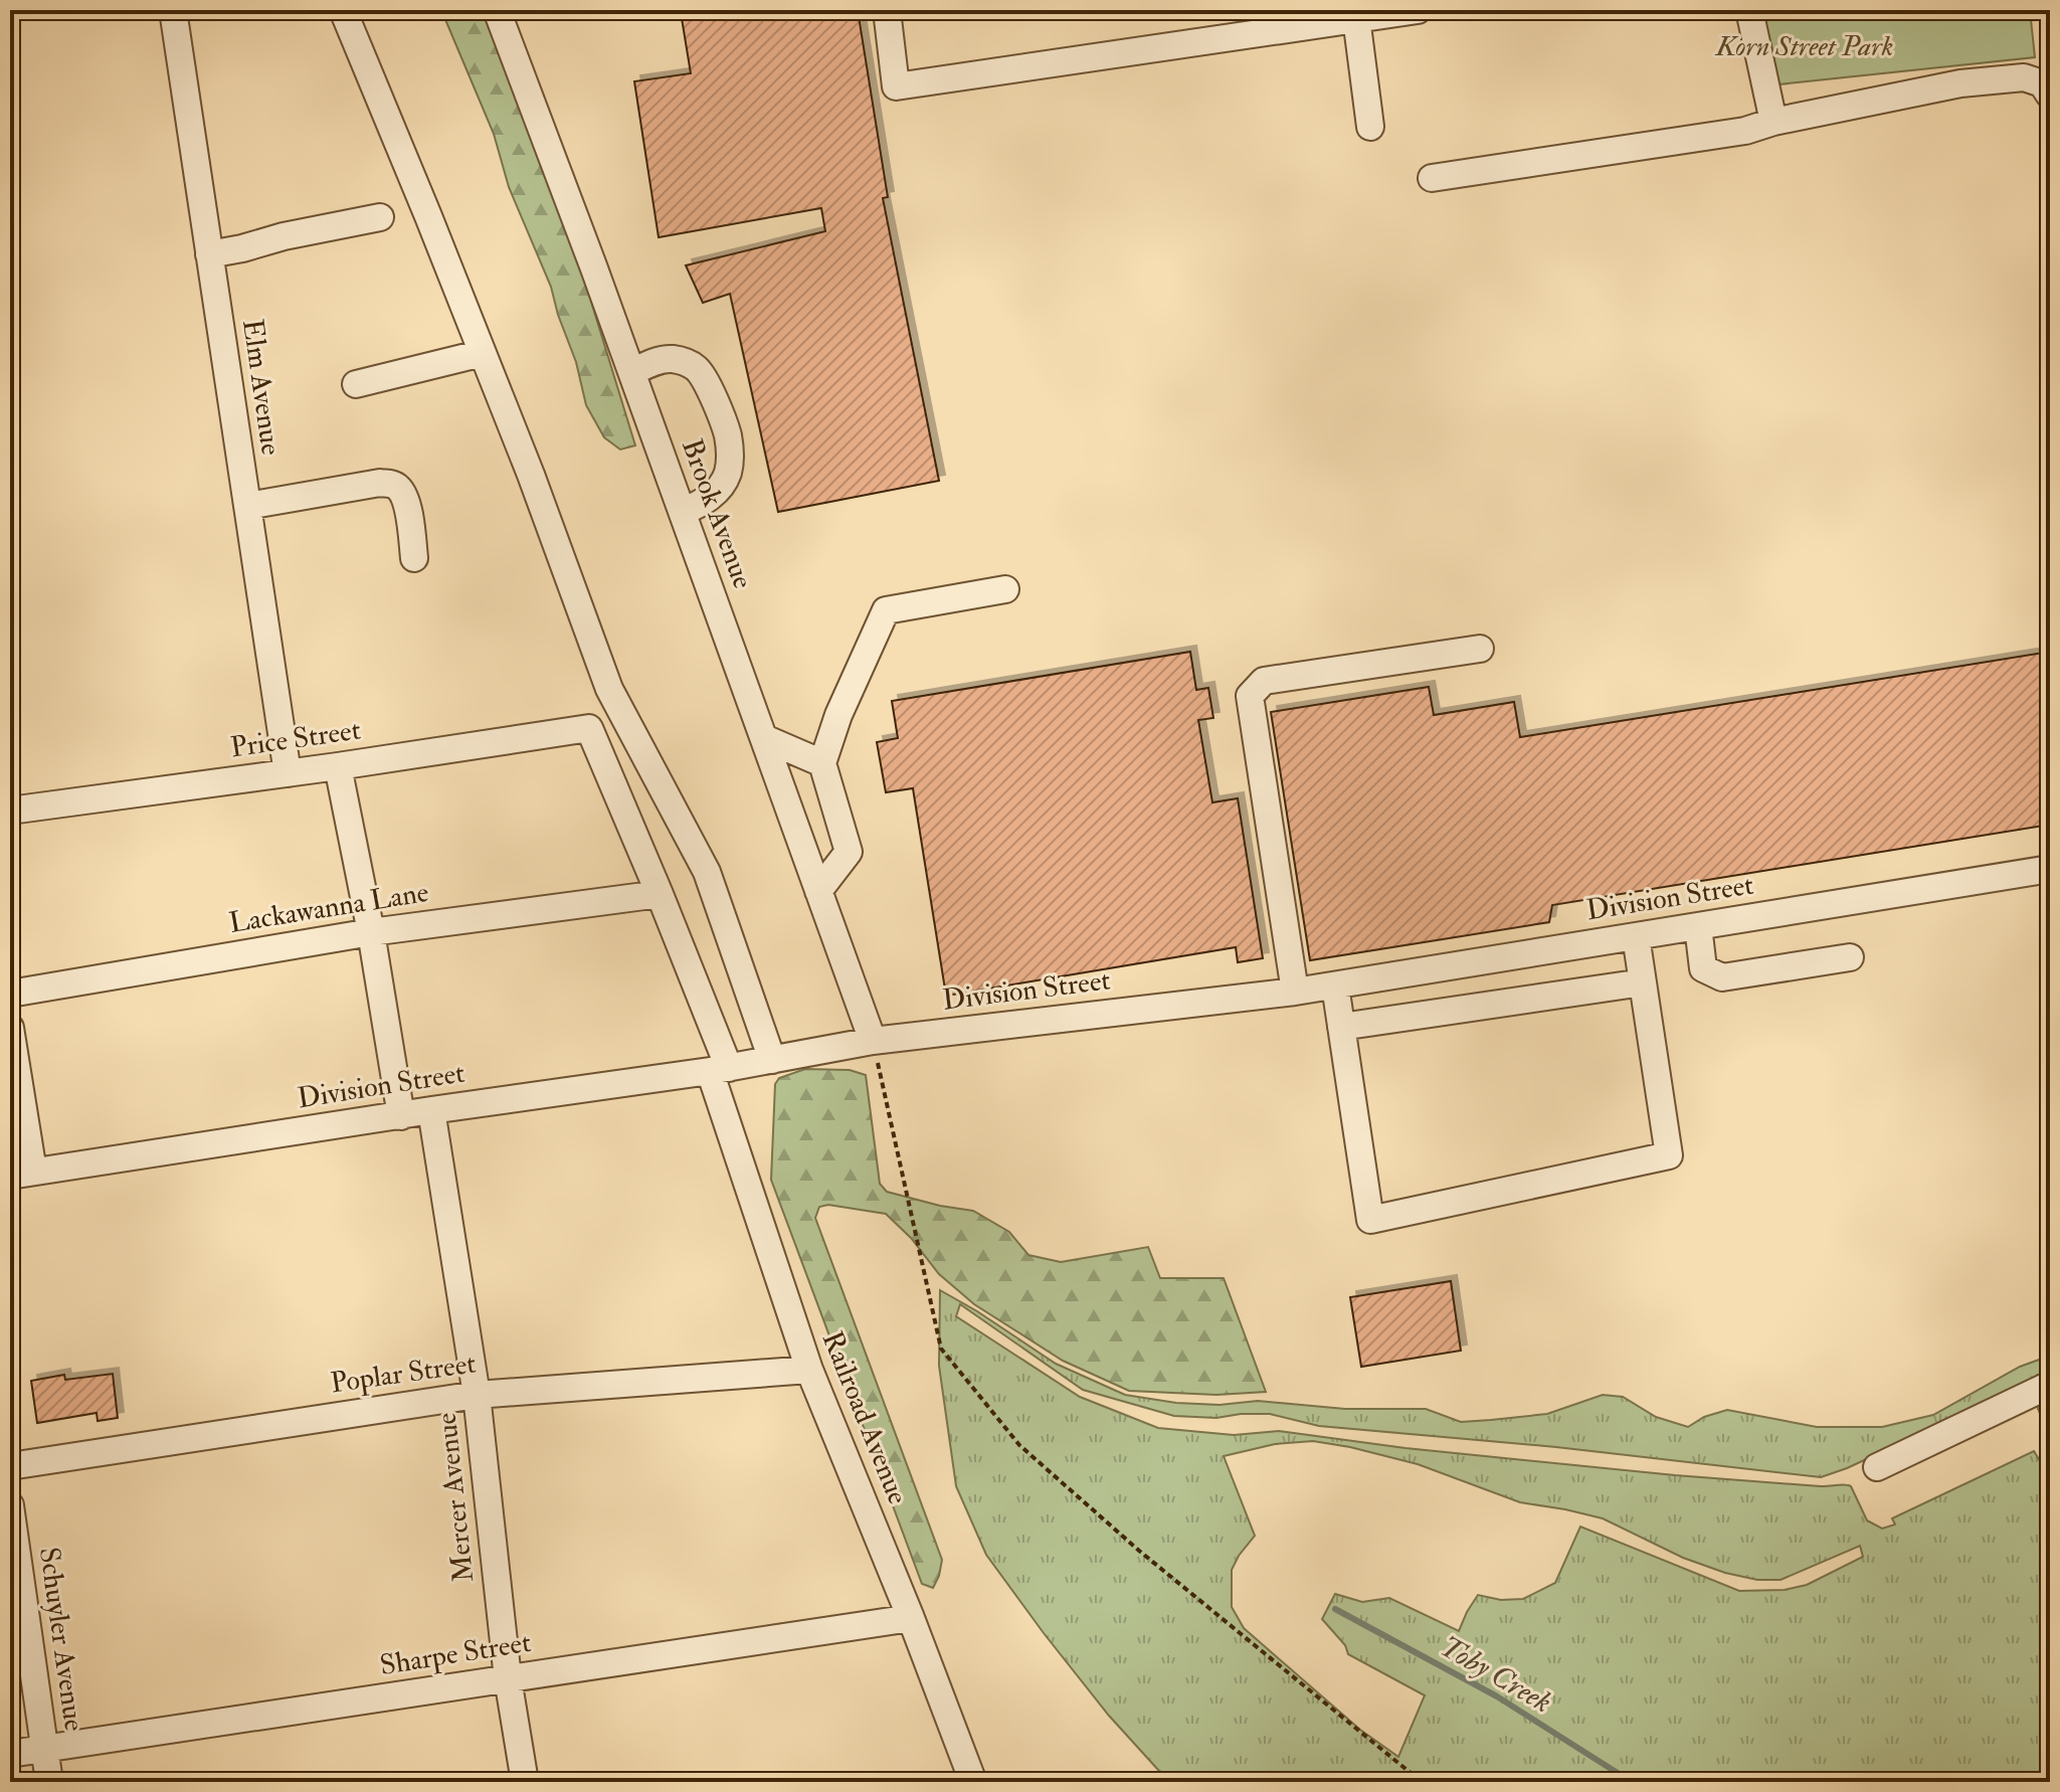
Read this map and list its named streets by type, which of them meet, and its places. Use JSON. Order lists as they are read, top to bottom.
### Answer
{
  "streets": {
    "street": [
      "Elm Avenue",
      "Brook Avenue",
      "Price Street",
      "Division Street",
      "Lackawanna Lane",
      "Poplar Street",
      "Railroad Avenue",
      "Mercer Avenue",
      "Schuyler Avenue",
      "Sharpe Street"
    ]
  },
  "crossings": [
    ["Elm Avenue", "Price Street"],
    ["Brook Avenue", "Division Street"],
    ["Price Street", "Railroad Avenue"],
    ["Division Street", "Railroad Avenue"],
    ["Division Street", "Mercer Avenue"],
    ["Lackawanna Lane", "Railroad Avenue"],
    ["Poplar Street", "Railroad Avenue"],
    ["Poplar Street", "Mercer Avenue"],
    ["Railroad Avenue", "Sharpe Street"],
    ["Mercer Avenue", "Sharpe Street"],
    ["Schuyler Avenue", "Sharpe Street"]
  ],
  "water": ["Toby Creek"],
  "parks": ["Korn Street Park"]
}
